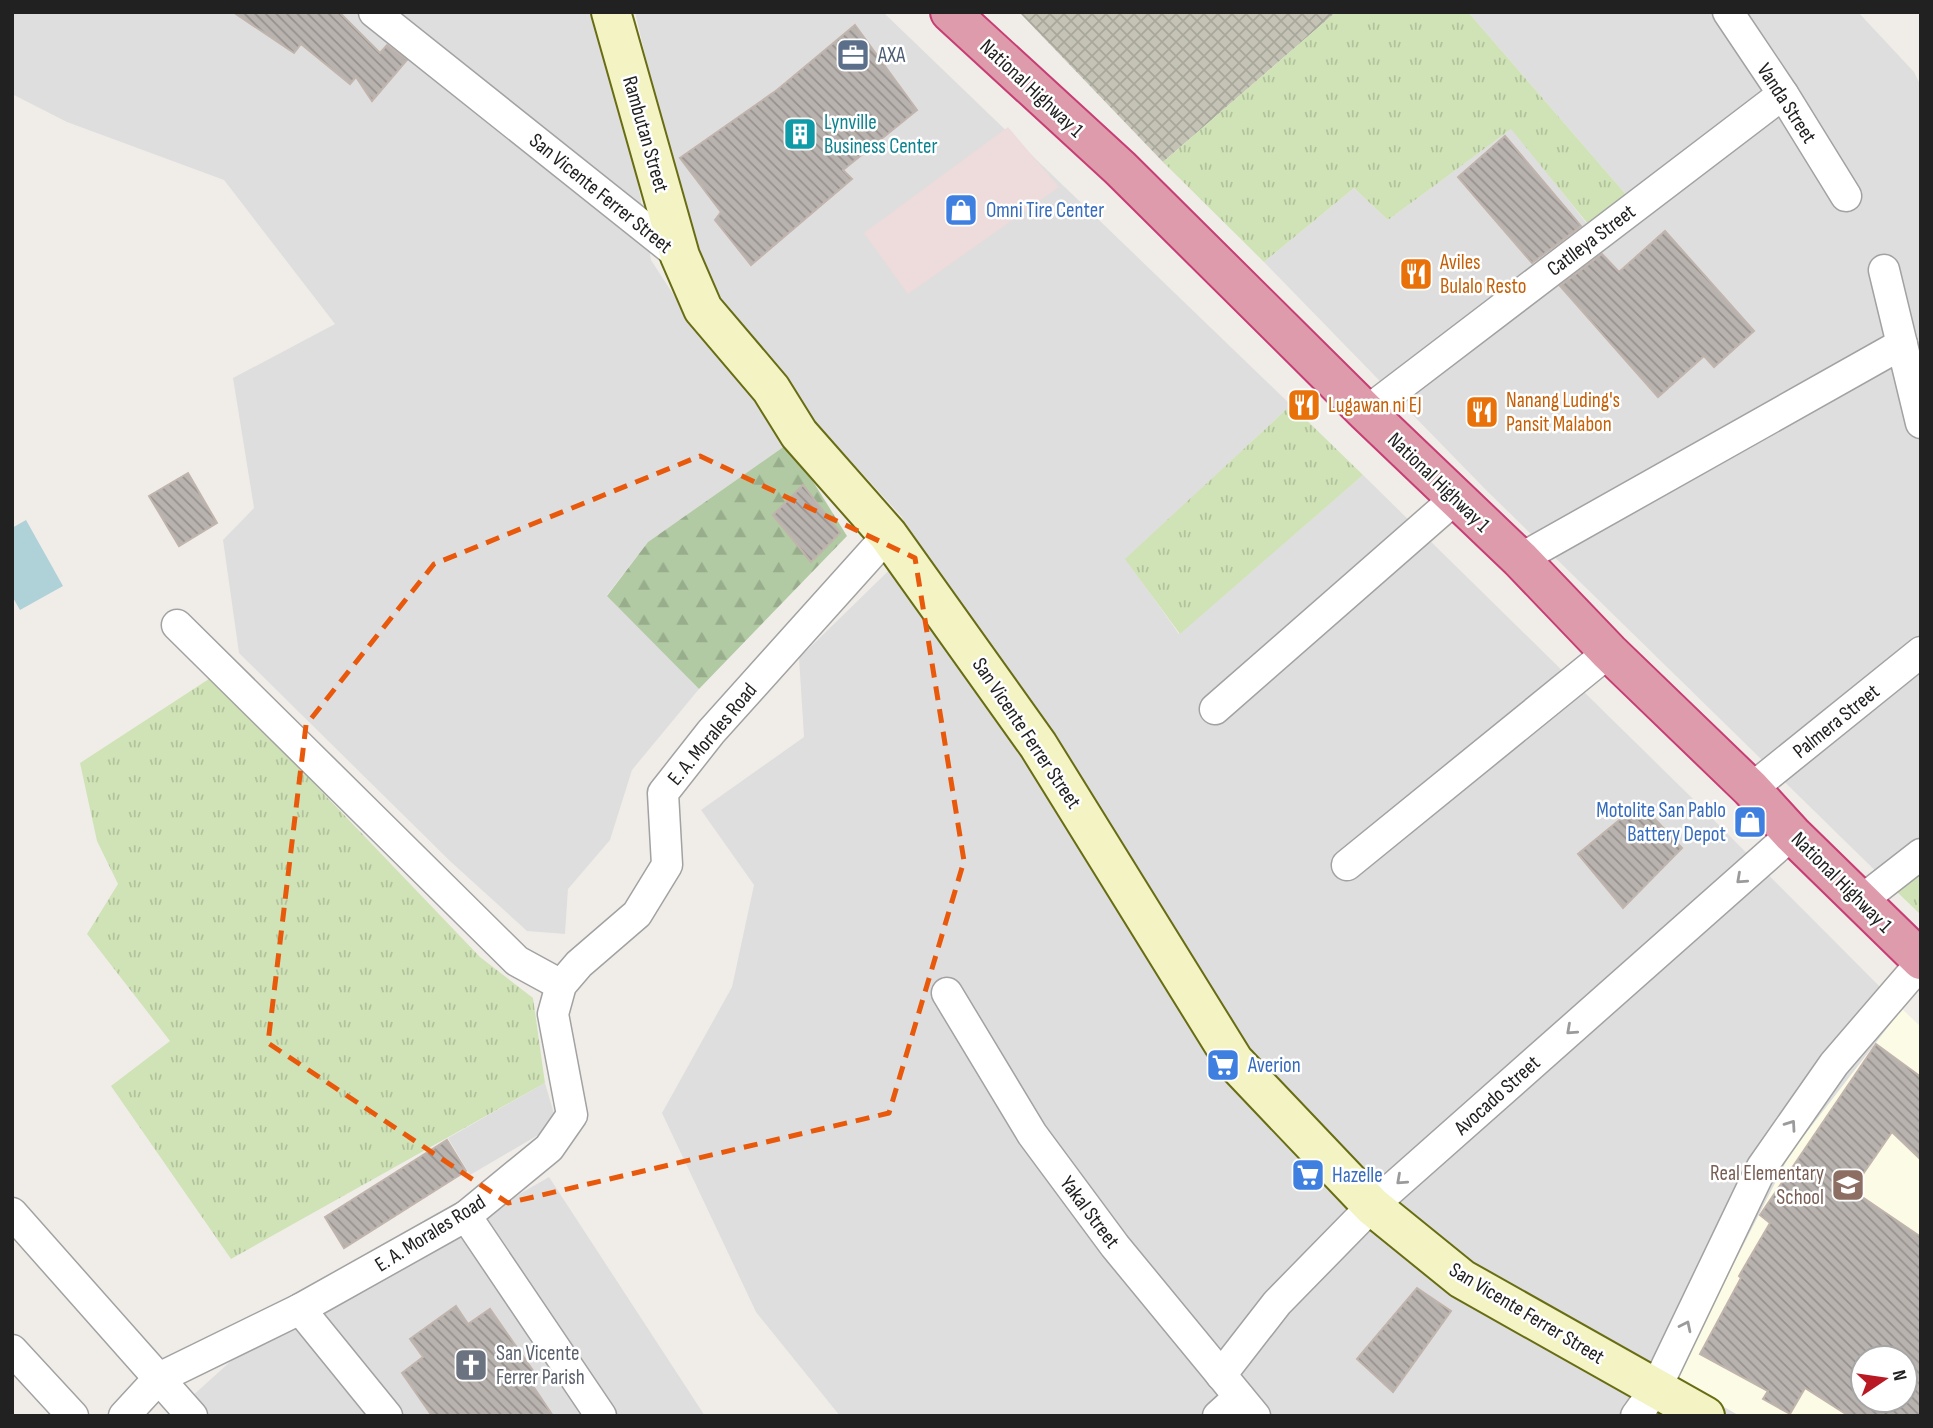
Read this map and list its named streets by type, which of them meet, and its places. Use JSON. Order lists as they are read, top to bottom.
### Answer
{
  "streets": {
    "highway": ["National Highway 1"],
    "street": [
      "Vanda Street",
      "Rambutan Street",
      "San Vicente Ferrer Street",
      "Catlleya Street",
      "Palmera Street",
      "E. A. Morales Road",
      "Avocado Street",
      "Yakal Street"
    ]
  },
  "crossings": [
    ["National Highway 1", "Catlleya Street"],
    ["National Highway 1", "Palmera Street"],
    ["National Highway 1", "Avocado Street"],
    ["Vanda Street", "Catlleya Street"],
    ["Rambutan Street", "San Vicente Ferrer Street"],
    ["San Vicente Ferrer Street", "E. A. Morales Road"],
    ["San Vicente Ferrer Street", "Avocado Street"],
    ["Avocado Street", "Yakal Street"]
  ],
  "places": {
    "office": ["AXA"],
    "building": ["Lynville Business Center"],
    "shop": ["Omni Tire Center", "Motolite San Pablo Battery Depot"],
    "restaurant": ["Aviles Bulalo Resto", "Lugawan ni EJ", "Nanang Luding's Pansit Malabon"],
    "supermarket": ["Averion", "Hazelle"],
    "school or university": ["Real Elementary School"],
    "church": ["San Vicente Ferrer Parish"]
  },
  "north": "right"
}
